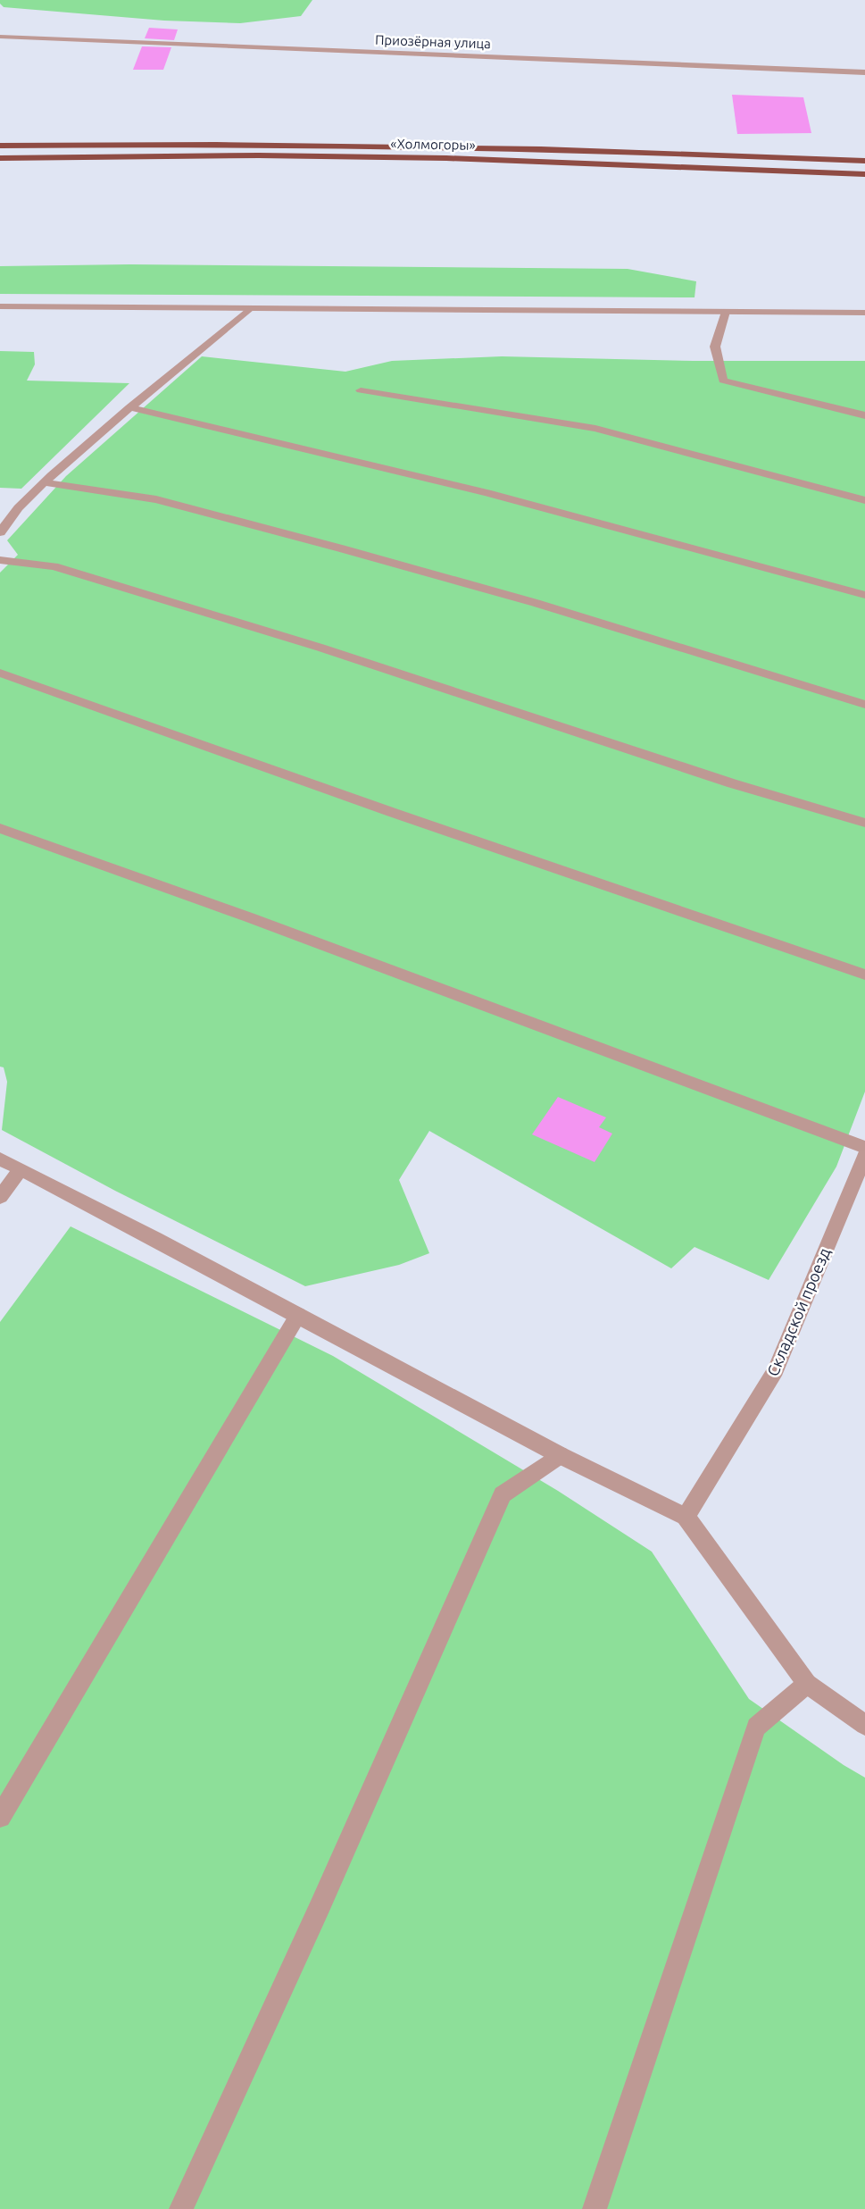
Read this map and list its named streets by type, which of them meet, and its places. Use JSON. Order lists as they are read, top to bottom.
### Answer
{
  "streets": {
    "highway": ["«Холмогоры»"],
    "street": ["Приозёрная улица", "Складской проезд"]
  }
}
